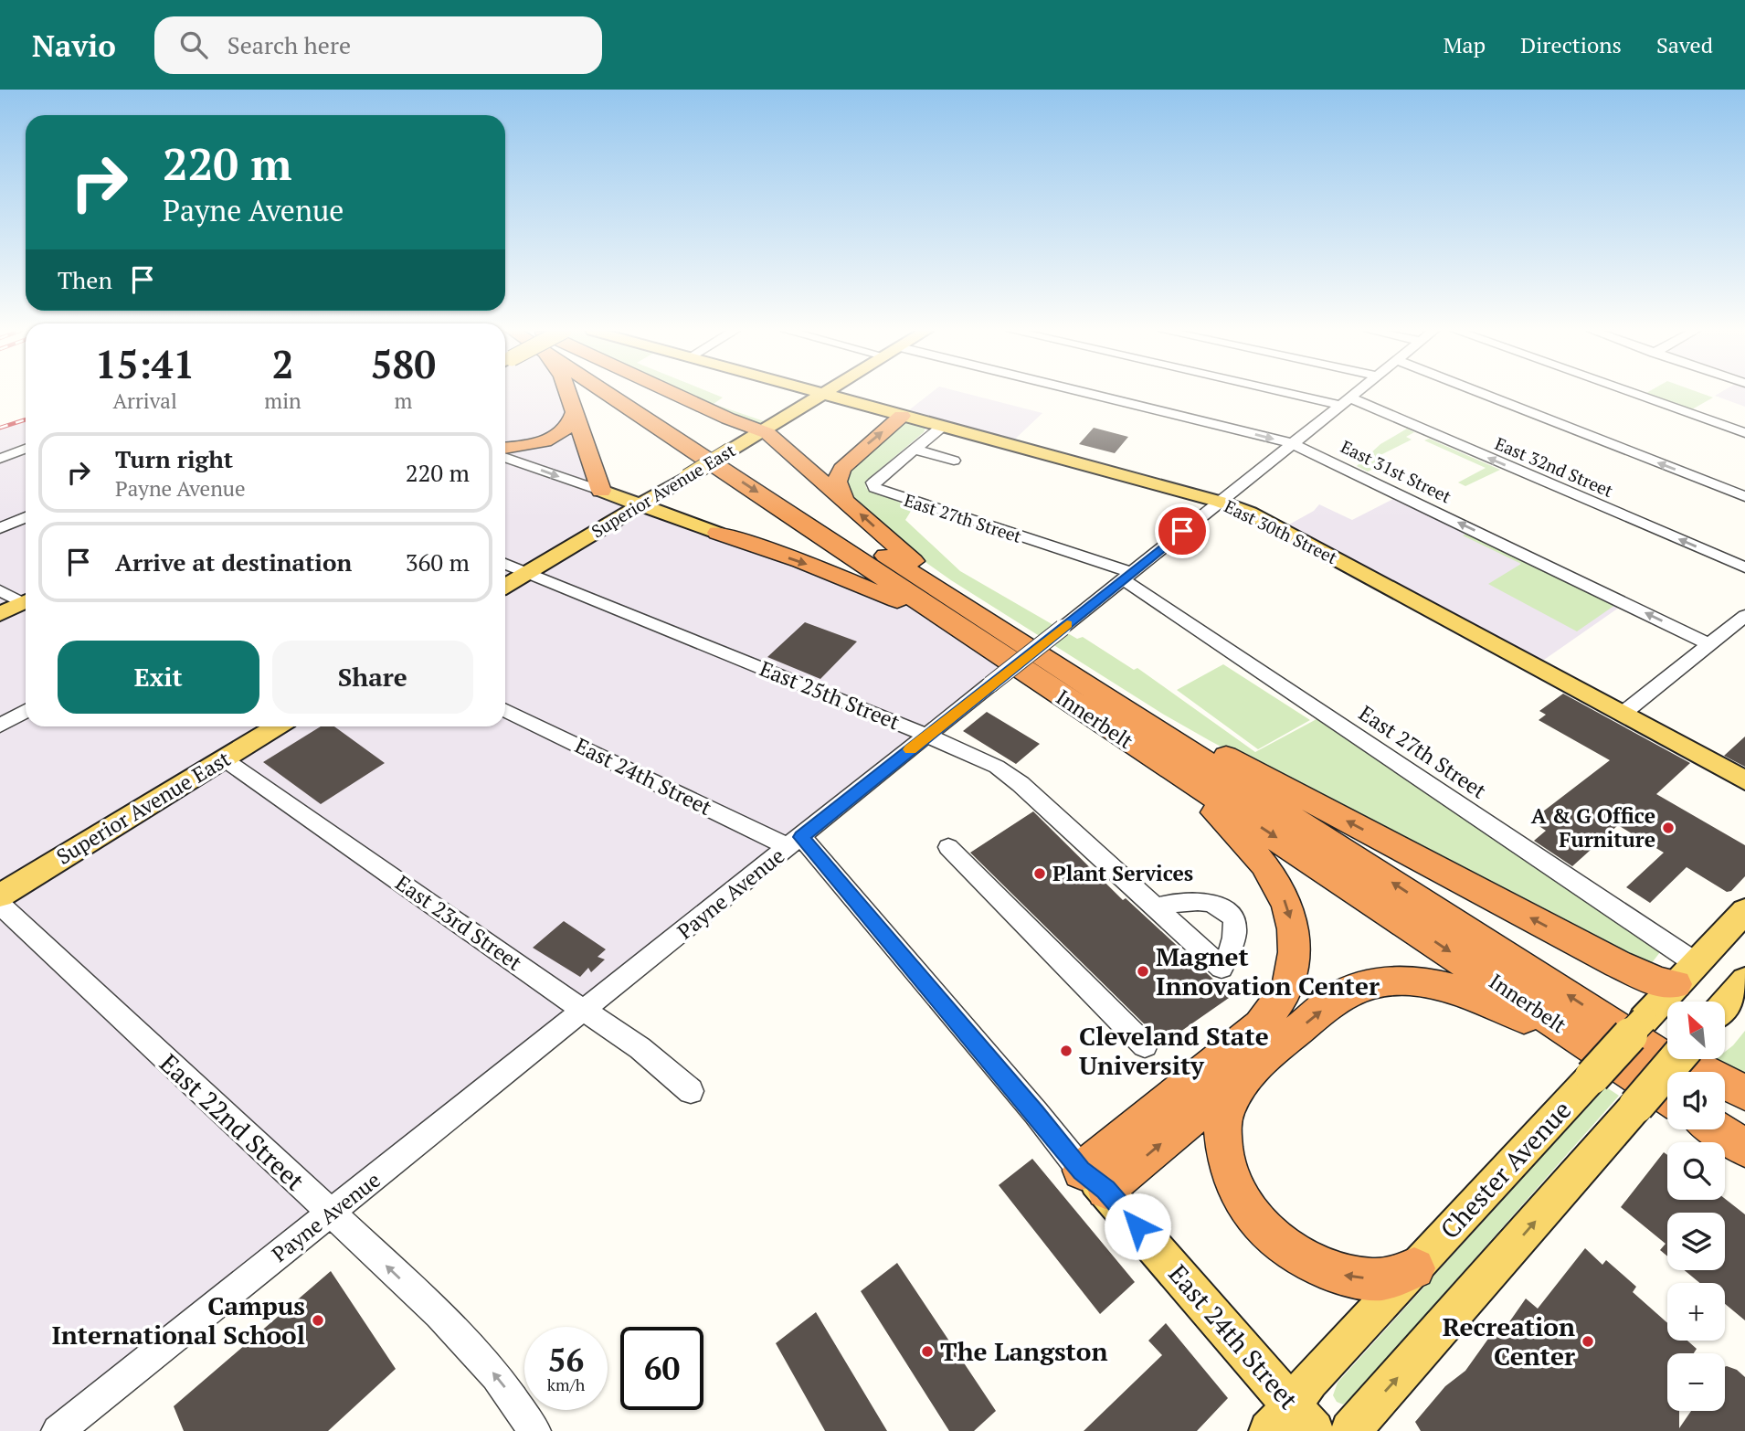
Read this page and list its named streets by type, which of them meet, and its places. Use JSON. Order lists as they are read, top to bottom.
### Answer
{
  "streets": {
    "highway": ["Innerbelt"],
    "main road": [
      "Superior Avenue East",
      "East 30th Street",
      "East 24th Street",
      "Chester Avenue"
    ],
    "street": [
      "East 32nd Street",
      "East 31st Street",
      "East 27th Street",
      "East 25th Street",
      "Payne Avenue",
      "East 23rd Street",
      "East 22nd Street"
    ]
  },
  "crossings": [
    ["East 32nd Street", "Payne Avenue"],
    ["East 31st Street", "Payne Avenue"],
    ["Superior Avenue East", "East 25th Street"],
    ["Superior Avenue East", "East 23rd Street"],
    ["East 27th Street", "Payne Avenue"],
    ["East 27th Street", "Chester Avenue"],
    ["East 30th Street", "Payne Avenue"],
    ["East 25th Street", "Payne Avenue"],
    ["East 24th Street", "Payne Avenue"],
    ["East 24th Street", "Chester Avenue"],
    ["Payne Avenue", "East 23rd Street"],
    ["Payne Avenue", "East 22nd Street"]
  ],
  "one_way": ["East 22nd Street"],
  "places": [
    "A & G Office Furniture",
    "Plant Services",
    "Magnet Innovation Center",
    "Cleveland State University",
    "Campus International School",
    "Recreation Center",
    "The Langston"
  ],
  "north": "top left",
  "page": {
    "header": "Navio",
    "search": "Search here",
    "nav": ["Map", "Directions", "Saved"],
    "turn": ["220 m", "Payne Avenue"],
    "then": "Then",
    "eta": [
      "15:41",
      "Arrival",
      "2",
      "min",
      "580",
      "m"
    ],
    "list": [
      {
        "name": "Turn right",
        "note": "Payne Avenue",
        "value": "220 m"
      },
      {
        "name": "Arrive at destination",
        "value": "360 m"
      }
    ],
    "buttons": ["Exit", "Share"],
    "map_buttons": ["+", "−"],
    "speed": "56 km/h",
    "limit": "60"
  }
}
